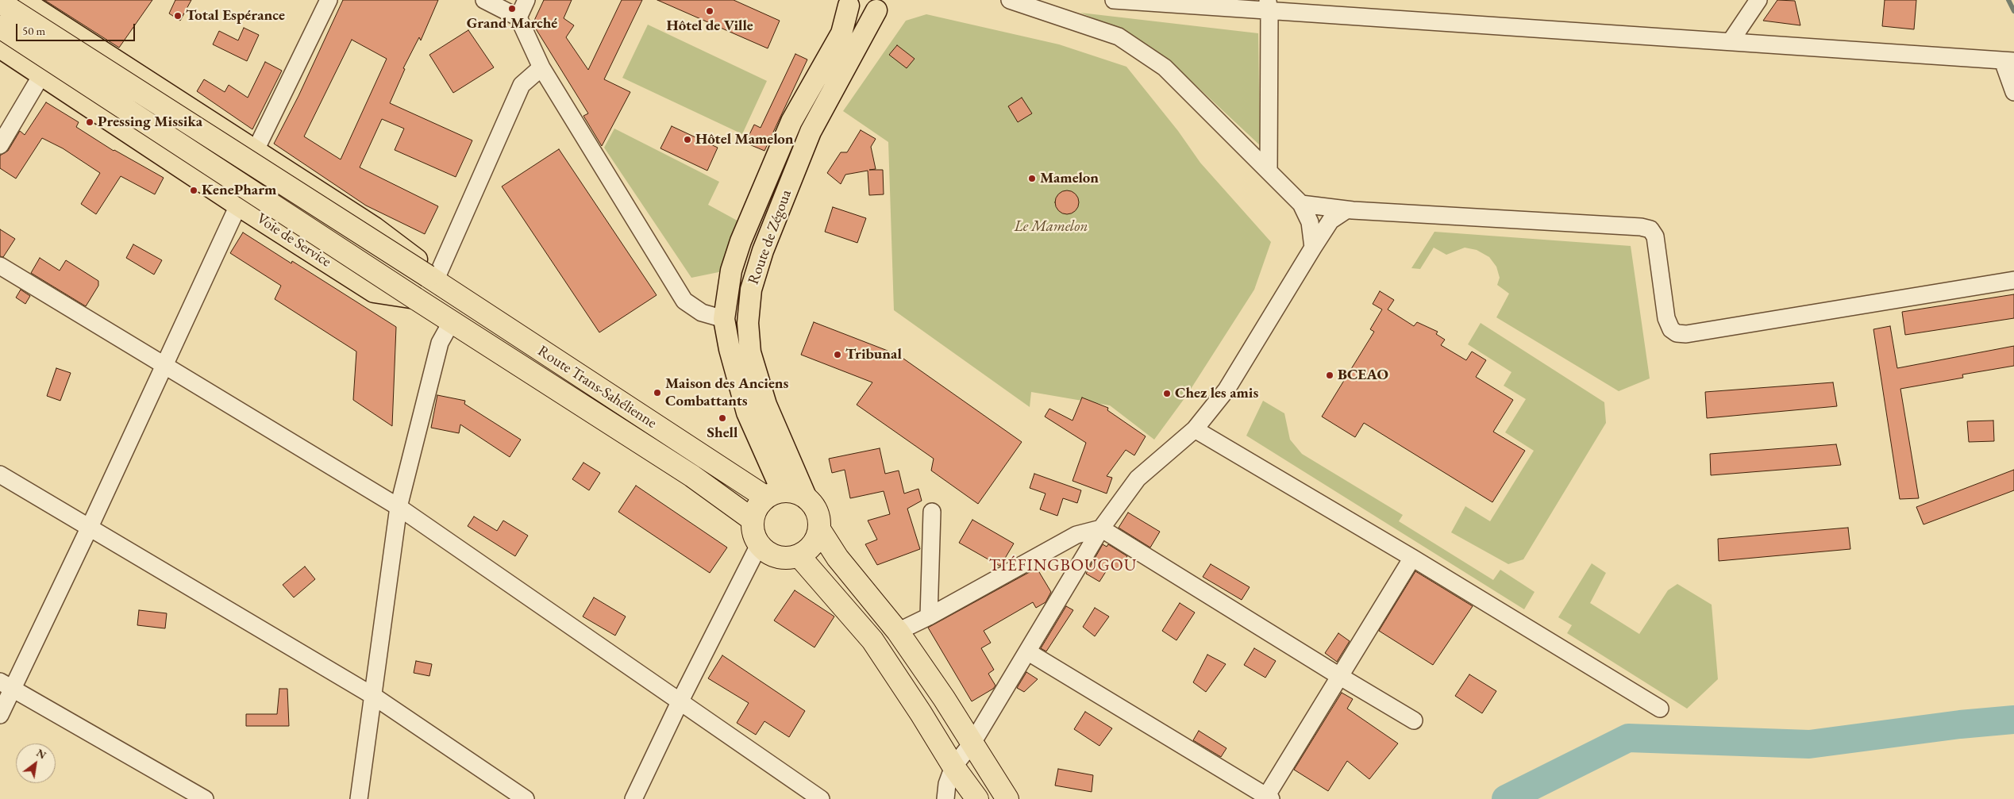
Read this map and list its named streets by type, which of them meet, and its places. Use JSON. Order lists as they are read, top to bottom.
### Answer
{
  "streets": {
    "highway": ["Route Trans-Sahélienne"],
    "main road": ["Route de Zégoua", "Voie de Service"]
  },
  "crossings": [
    ["Route de Zégoua", "Route Trans-Sahélienne"],
    ["Voie de Service", "Route Trans-Sahélienne"]
  ],
  "districts": ["TIÉFINGBOUGOU"],
  "parks": ["Le Mamelon"],
  "places": [
    "Grand Marché",
    "Hôtel de Ville",
    "Total Espérance",
    "Pressing Missika",
    "Hôtel Mamelon",
    "Mamelon",
    "KenePharm",
    "Tribunal",
    "BCEAO",
    "Maison des Anciens Combattants",
    "Chez les amis",
    "Shell"
  ],
  "scale_bar": "50 m",
  "north": "top right"
}
